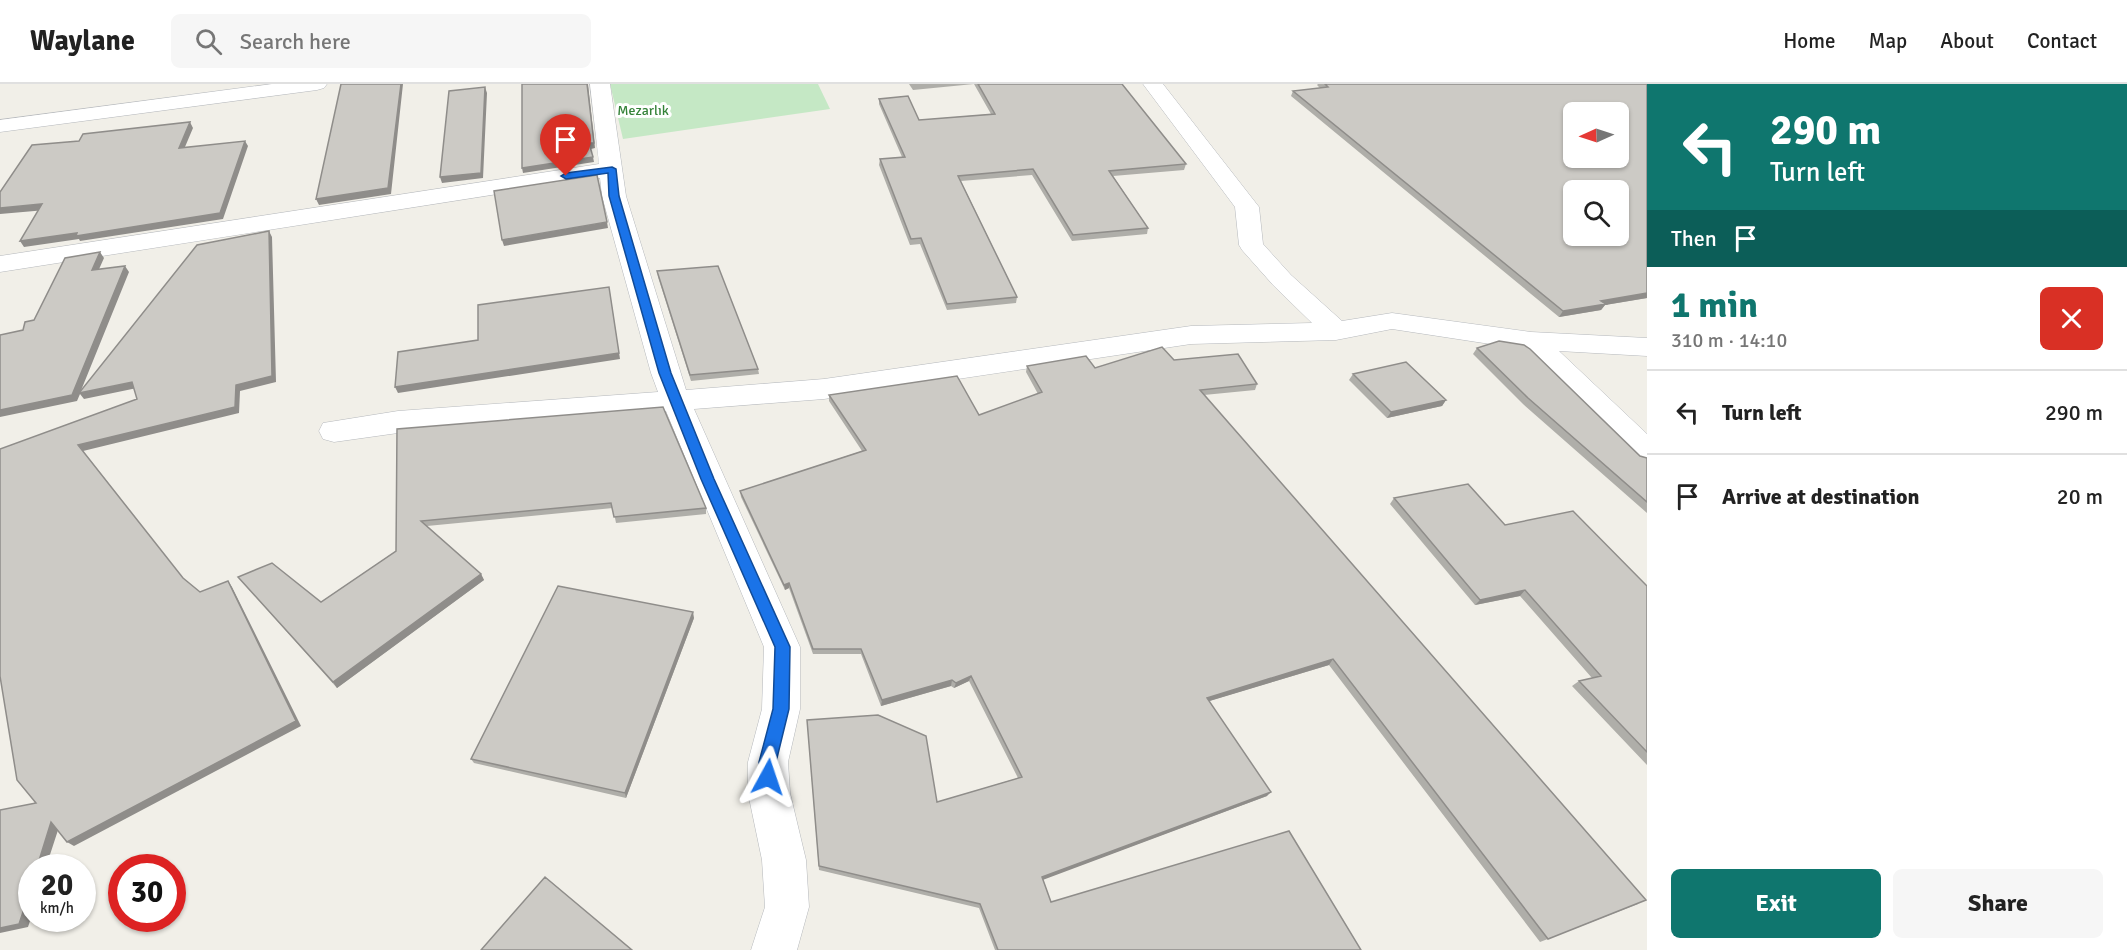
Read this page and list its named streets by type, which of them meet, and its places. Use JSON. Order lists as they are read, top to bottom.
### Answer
{
  "parks": ["Mezarlık"],
  "north": "left",
  "page": {
    "header": "Waylane",
    "search": "Search here",
    "nav": [
      "Home",
      "Map",
      "About",
      "Contact"
    ],
    "turn": ["290 m", "Turn left"],
    "then": "Then",
    "heading": ["1 min", "310 m · 14:10"],
    "list": [
      {
        "name": "Turn left",
        "value": "290 m"
      },
      {
        "name": "Arrive at destination",
        "value": "20 m"
      }
    ],
    "speed": "20 km/h",
    "limit": "30",
    "buttons": ["Exit", "Share"]
  }
}
